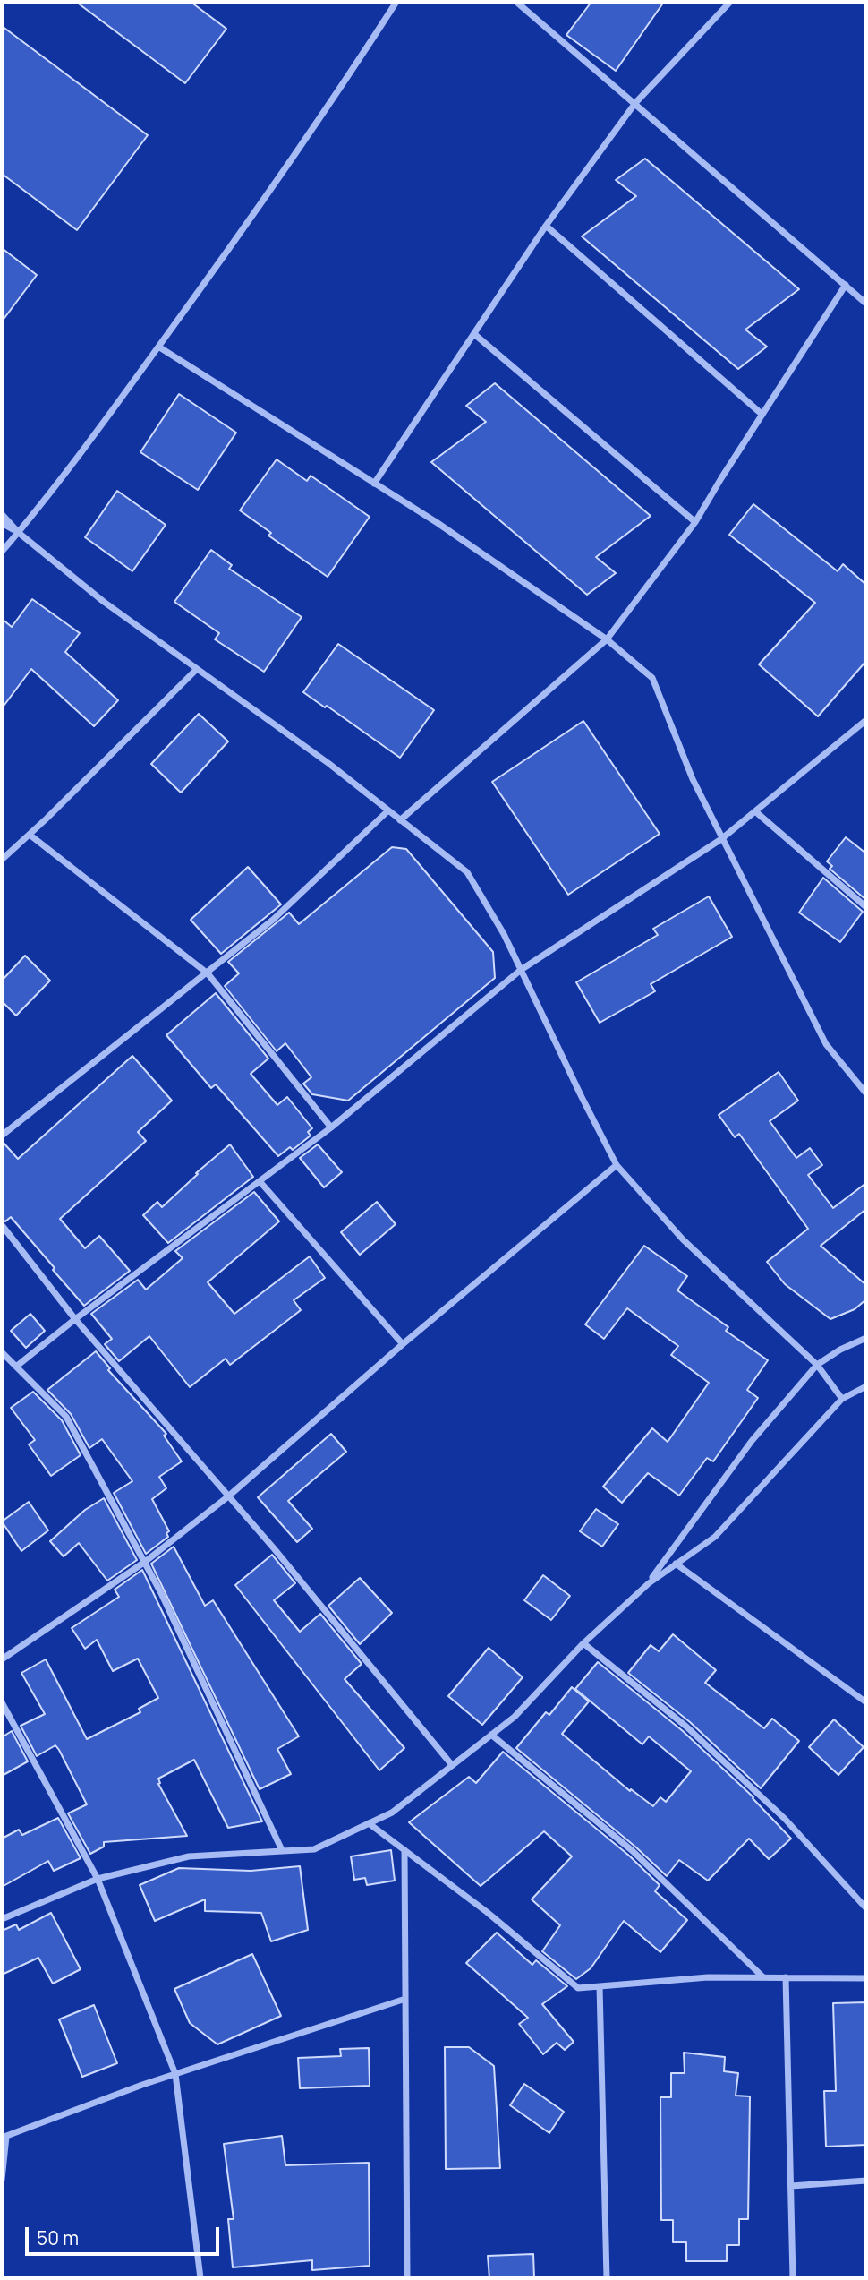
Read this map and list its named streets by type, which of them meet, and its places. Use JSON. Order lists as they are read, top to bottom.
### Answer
{
  "scale_bar": "50 m"
}
